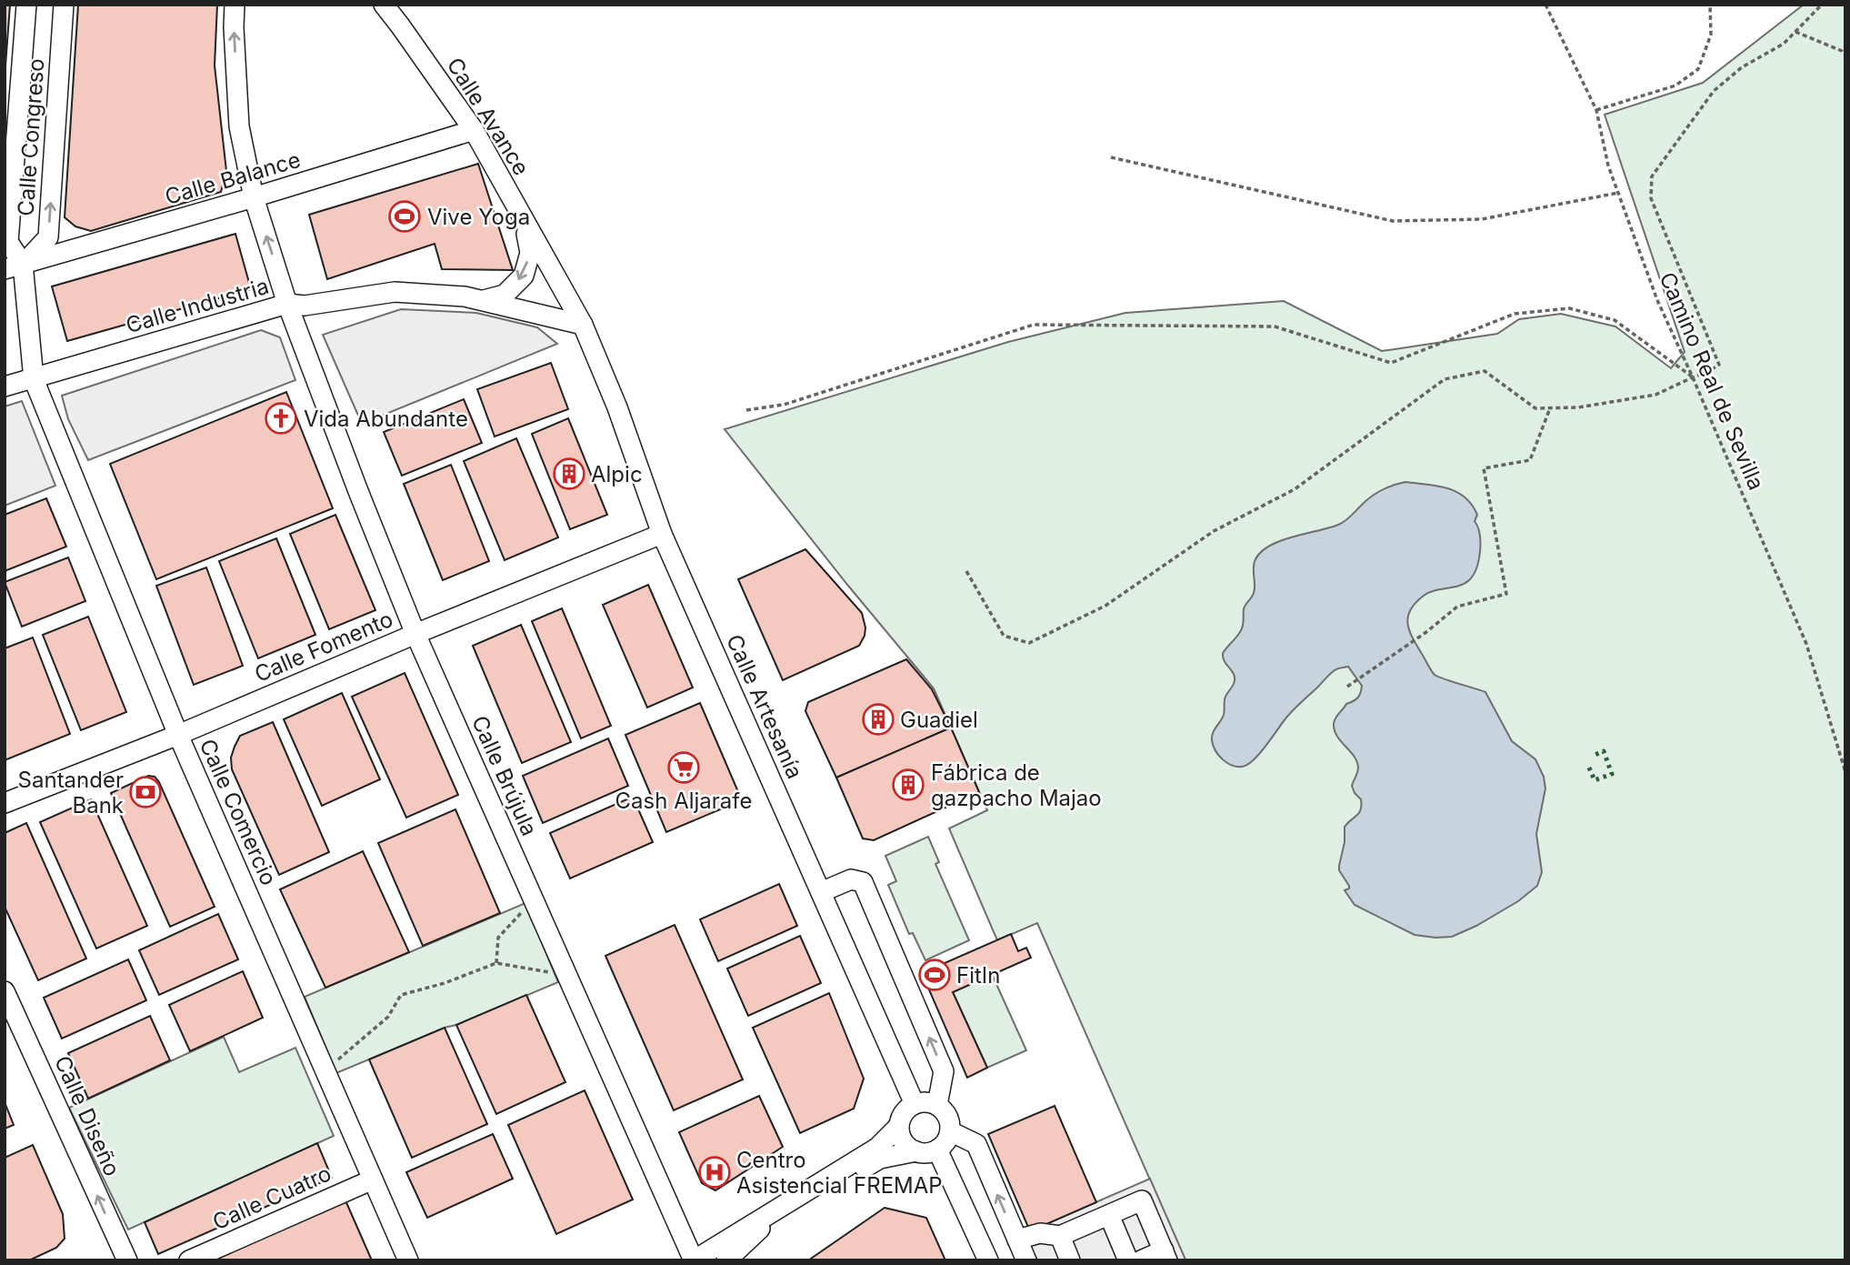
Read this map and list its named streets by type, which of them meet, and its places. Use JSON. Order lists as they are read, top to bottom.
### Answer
{
  "streets": {
    "street": [
      "Calle Avance",
      "Calle Congreso",
      "Calle Balance",
      "Calle Industria",
      "Calle Fomento",
      "Calle Artesanía",
      "Calle Brújula",
      "Calle Comercio",
      "Calle Diseño",
      "Calle Cuatro"
    ],
    "path": ["Camino Real de Sevilla"]
  },
  "crossings": [
    ["Calle Avance", "Calle Balance"],
    ["Calle Avance", "Calle Industria"],
    ["Calle Avance", "Calle Artesanía"],
    ["Calle Congreso", "Calle Balance"],
    ["Calle Congreso", "Calle Industria"],
    ["Calle Congreso", "Calle Comercio"],
    ["Calle Industria", "Calle Artesanía"],
    ["Calle Industria", "Calle Brújula"],
    ["Calle Industria", "Calle Comercio"],
    ["Calle Fomento", "Calle Artesanía"],
    ["Calle Fomento", "Calle Brújula"],
    ["Calle Fomento", "Calle Comercio"],
    ["Calle Comercio", "Calle Cuatro"]
  ],
  "one_way": ["Calle Diseño"],
  "places": {
    "sports": ["Vive Yoga", "FitIn"],
    "church": ["Vida Abundante"],
    "building": ["Alpic", "Guadiel", "Fábrica de gazpacho Majao"],
    "supermarket": ["Cash Aljarafe"],
    "bank": ["Santander Bank"],
    "hospital": ["Centro Asistencial FREMAP"]
  }
}
